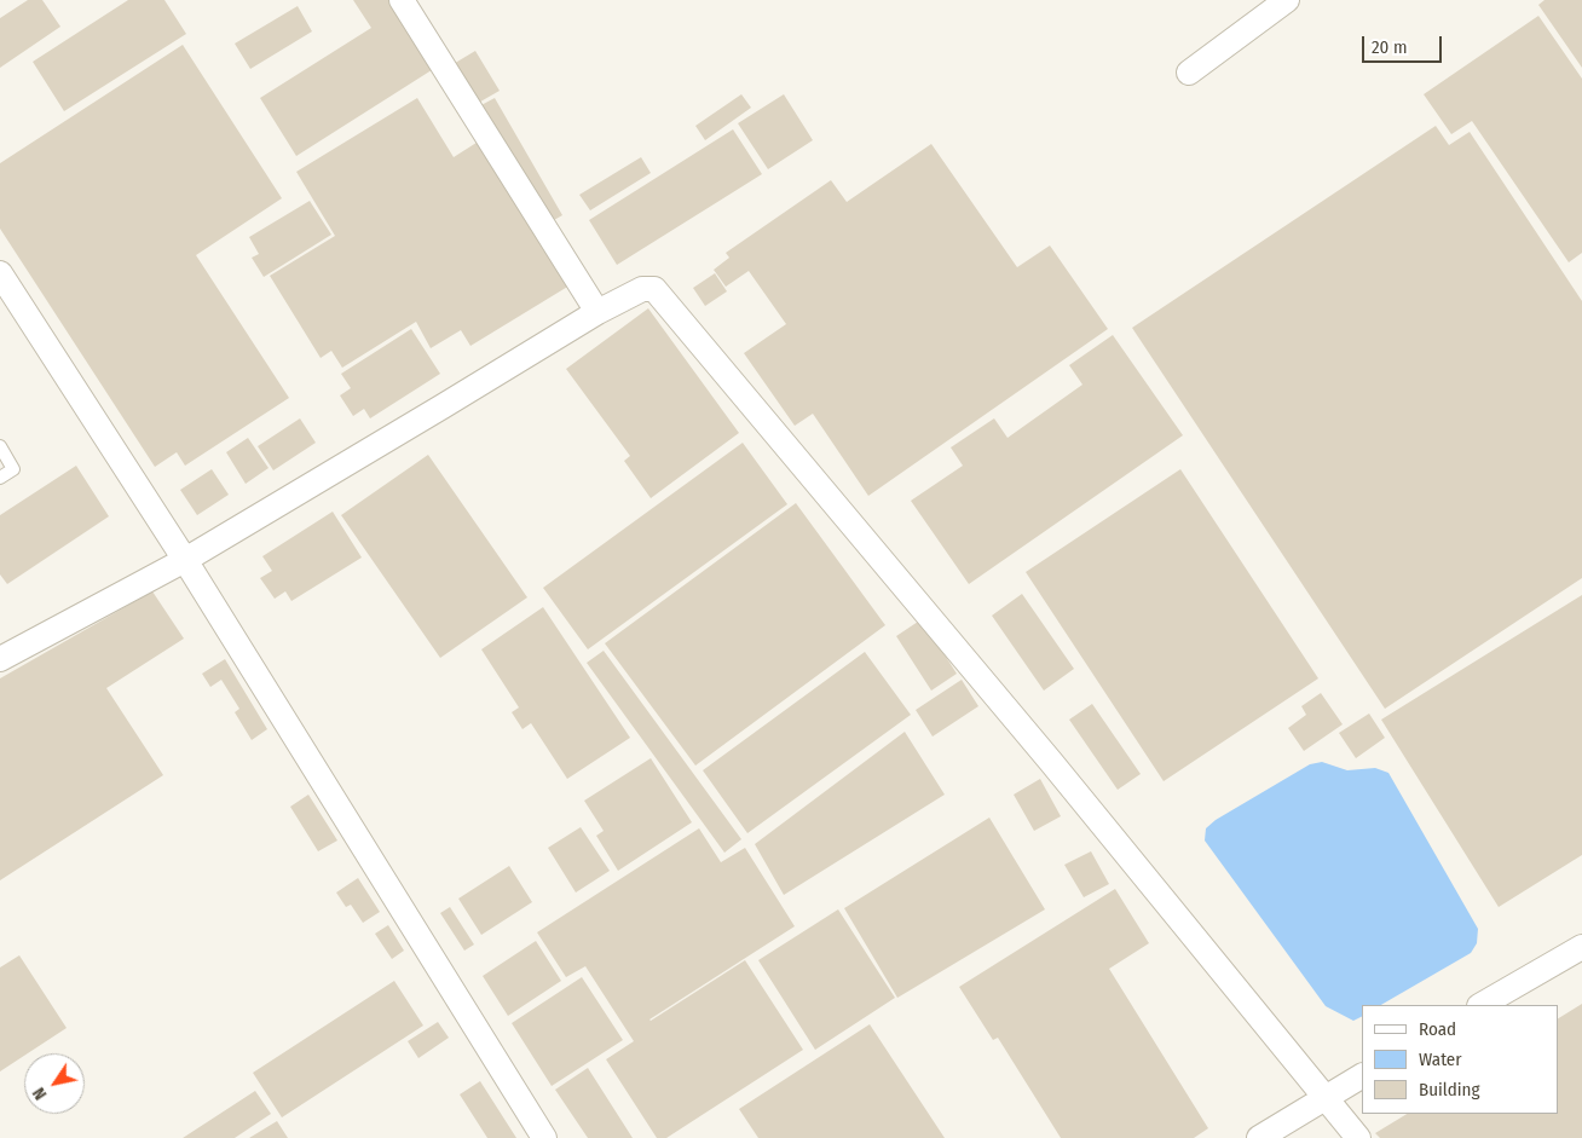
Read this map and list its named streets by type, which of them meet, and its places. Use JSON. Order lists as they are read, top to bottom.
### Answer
{
  "legend": ["Road", "Water", "Building"],
  "scale_bar": "20 m",
  "north": "bottom left"
}
